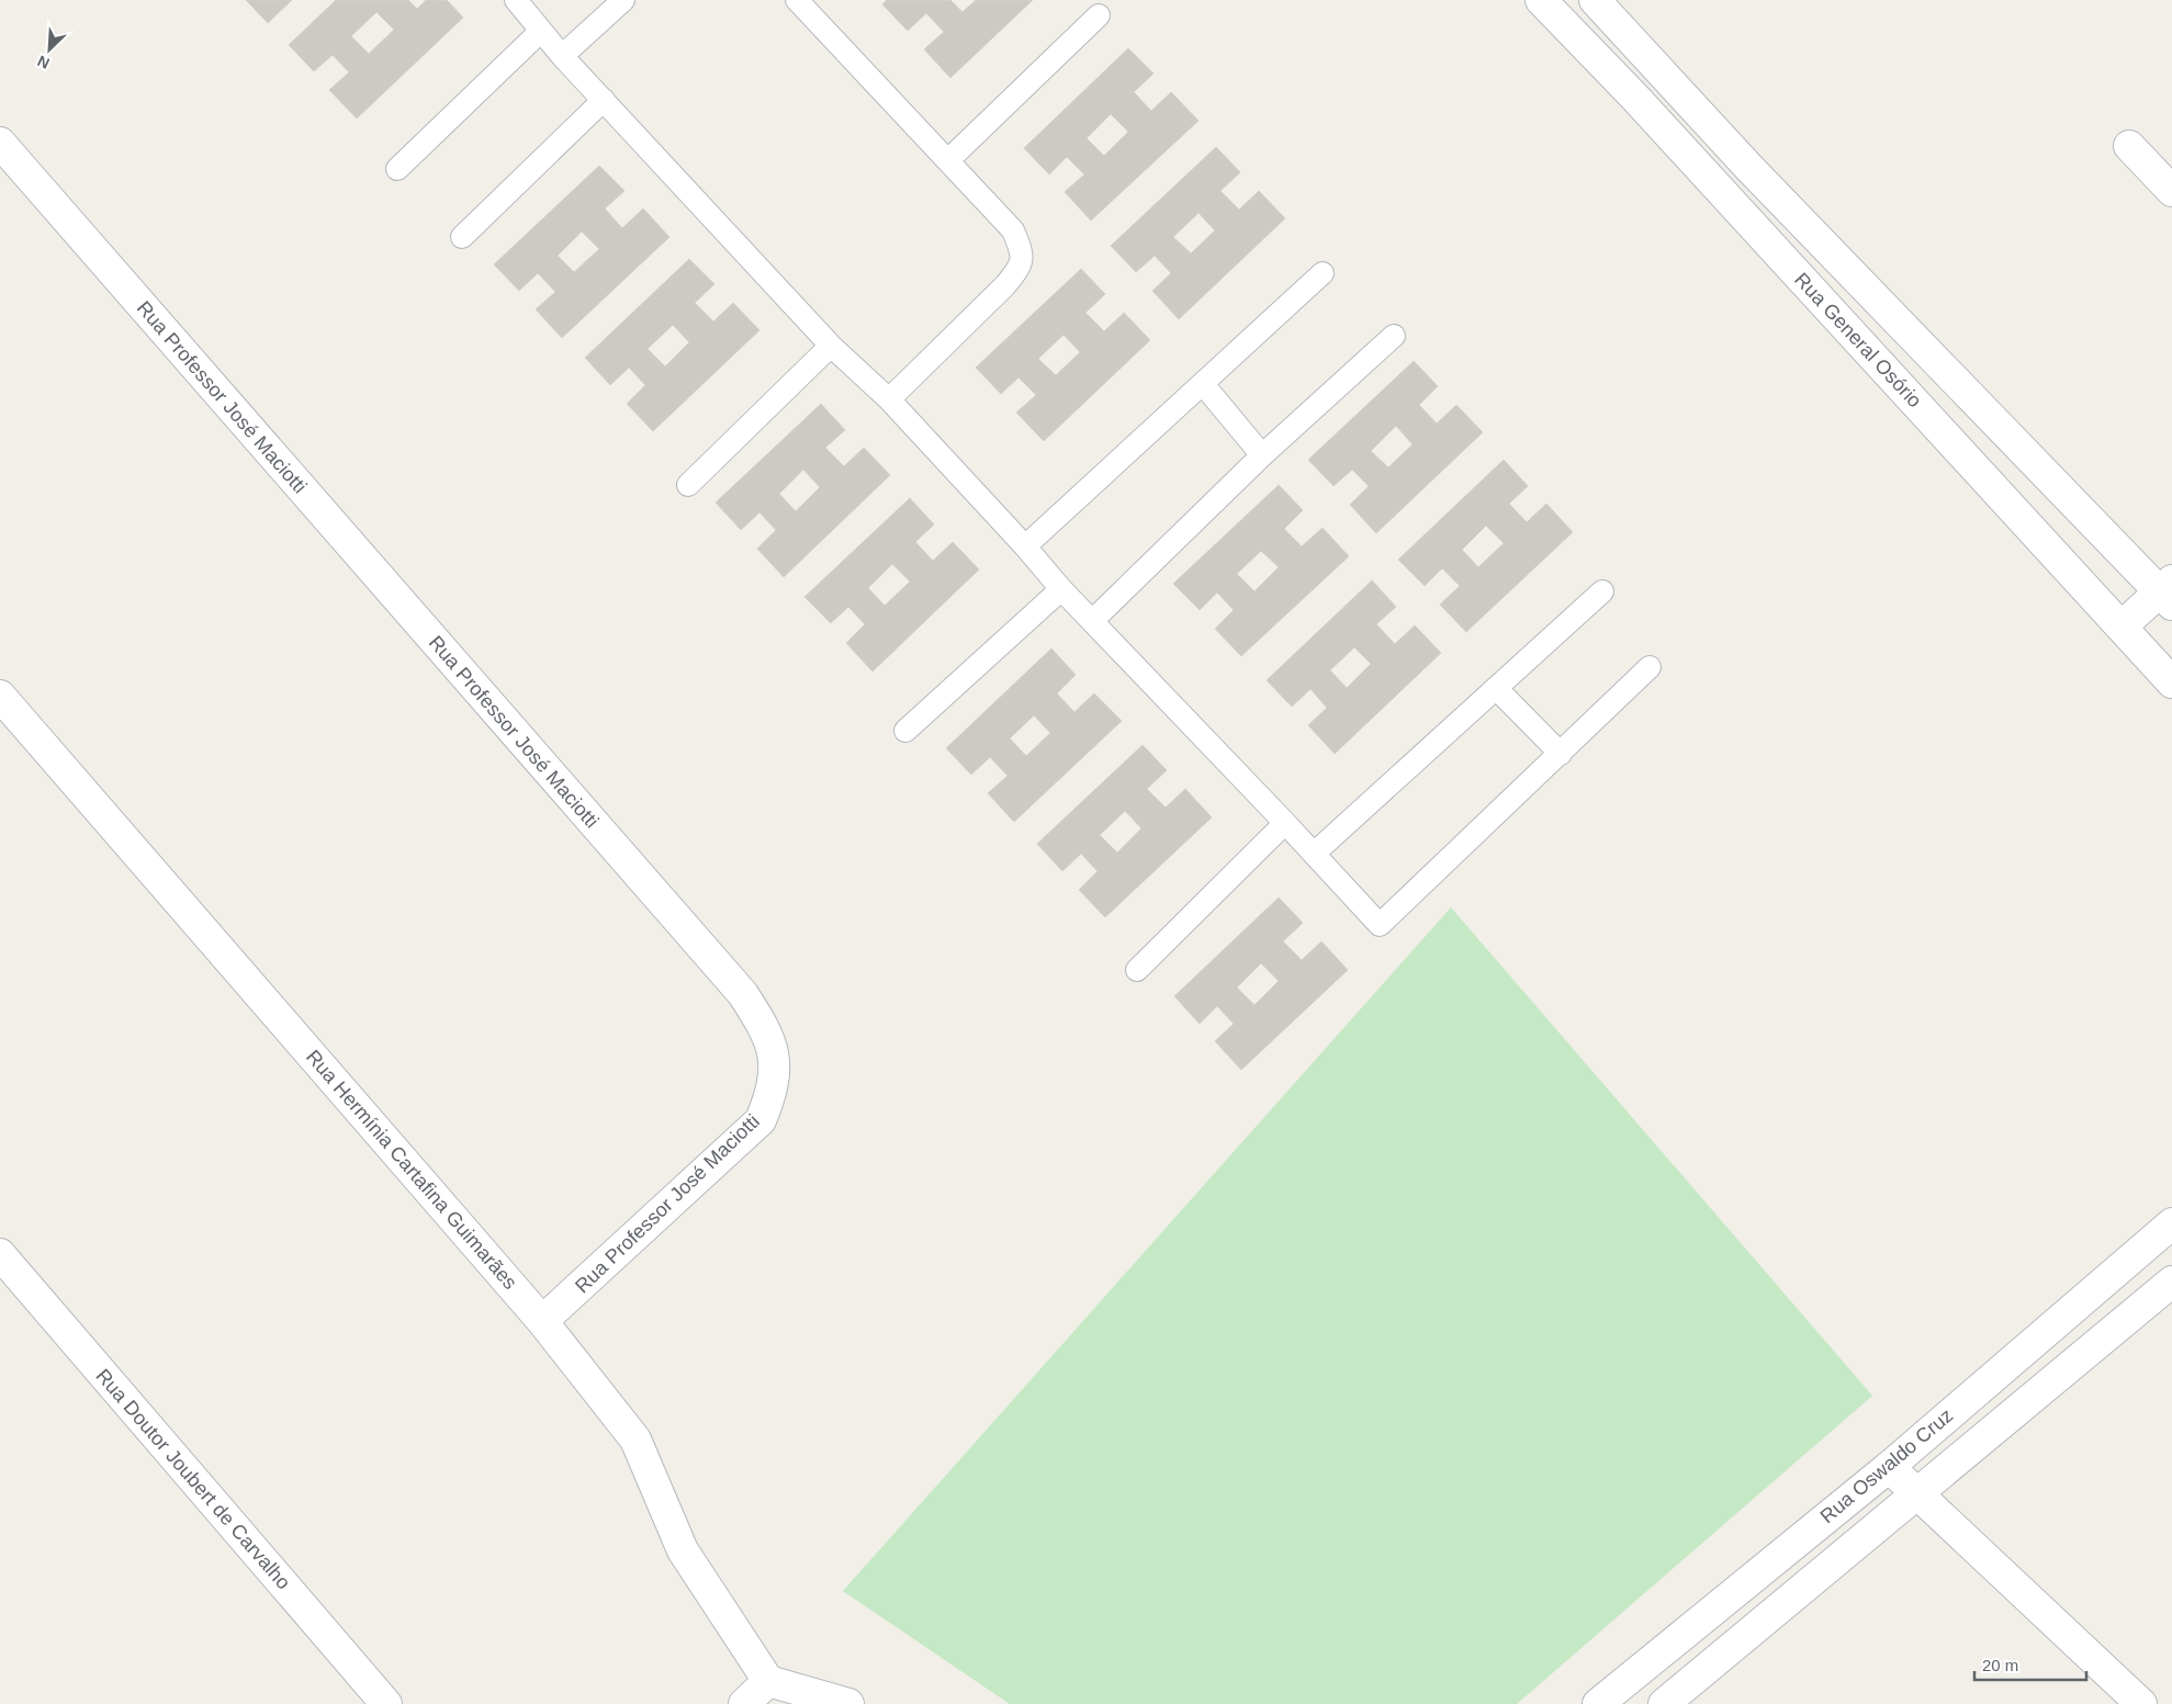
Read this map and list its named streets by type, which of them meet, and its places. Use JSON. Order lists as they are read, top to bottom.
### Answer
{
  "streets": {
    "street": [
      "Rua General Osório",
      "Rua Professor José Maciotti",
      "Rua Hermínia Cartafina Guimarães",
      "Rua Oswaldo Cruz",
      "Rua Doutor Joubert de Carvalho"
    ]
  },
  "crossings": [
    ["Rua Professor José Maciotti", "Rua Hermínia Cartafina Guimarães"]
  ],
  "scale_bar": "20 m",
  "north": "bottom left"
}
